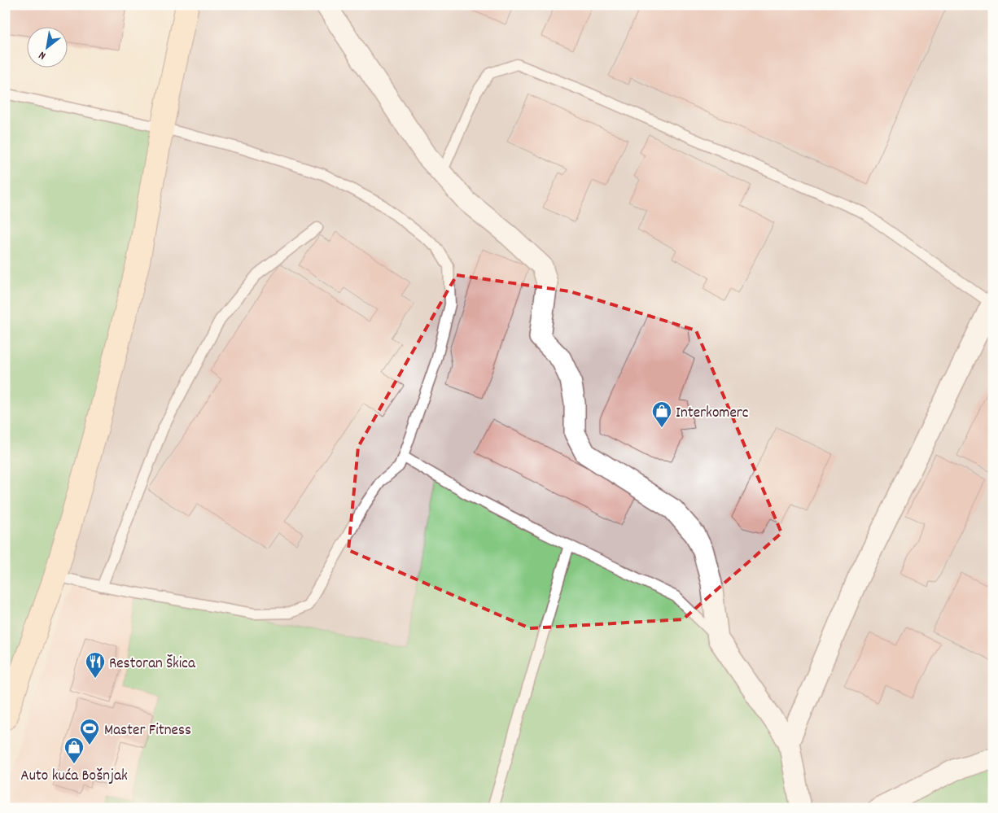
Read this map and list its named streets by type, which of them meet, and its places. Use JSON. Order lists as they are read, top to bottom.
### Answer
{
  "places": {
    "shop": ["Interkomerc", "Auto kuća Bošnjak"],
    "restaurant": ["Restoran Škica"],
    "sports": ["Master Fitness"]
  },
  "north": "bottom left"
}
